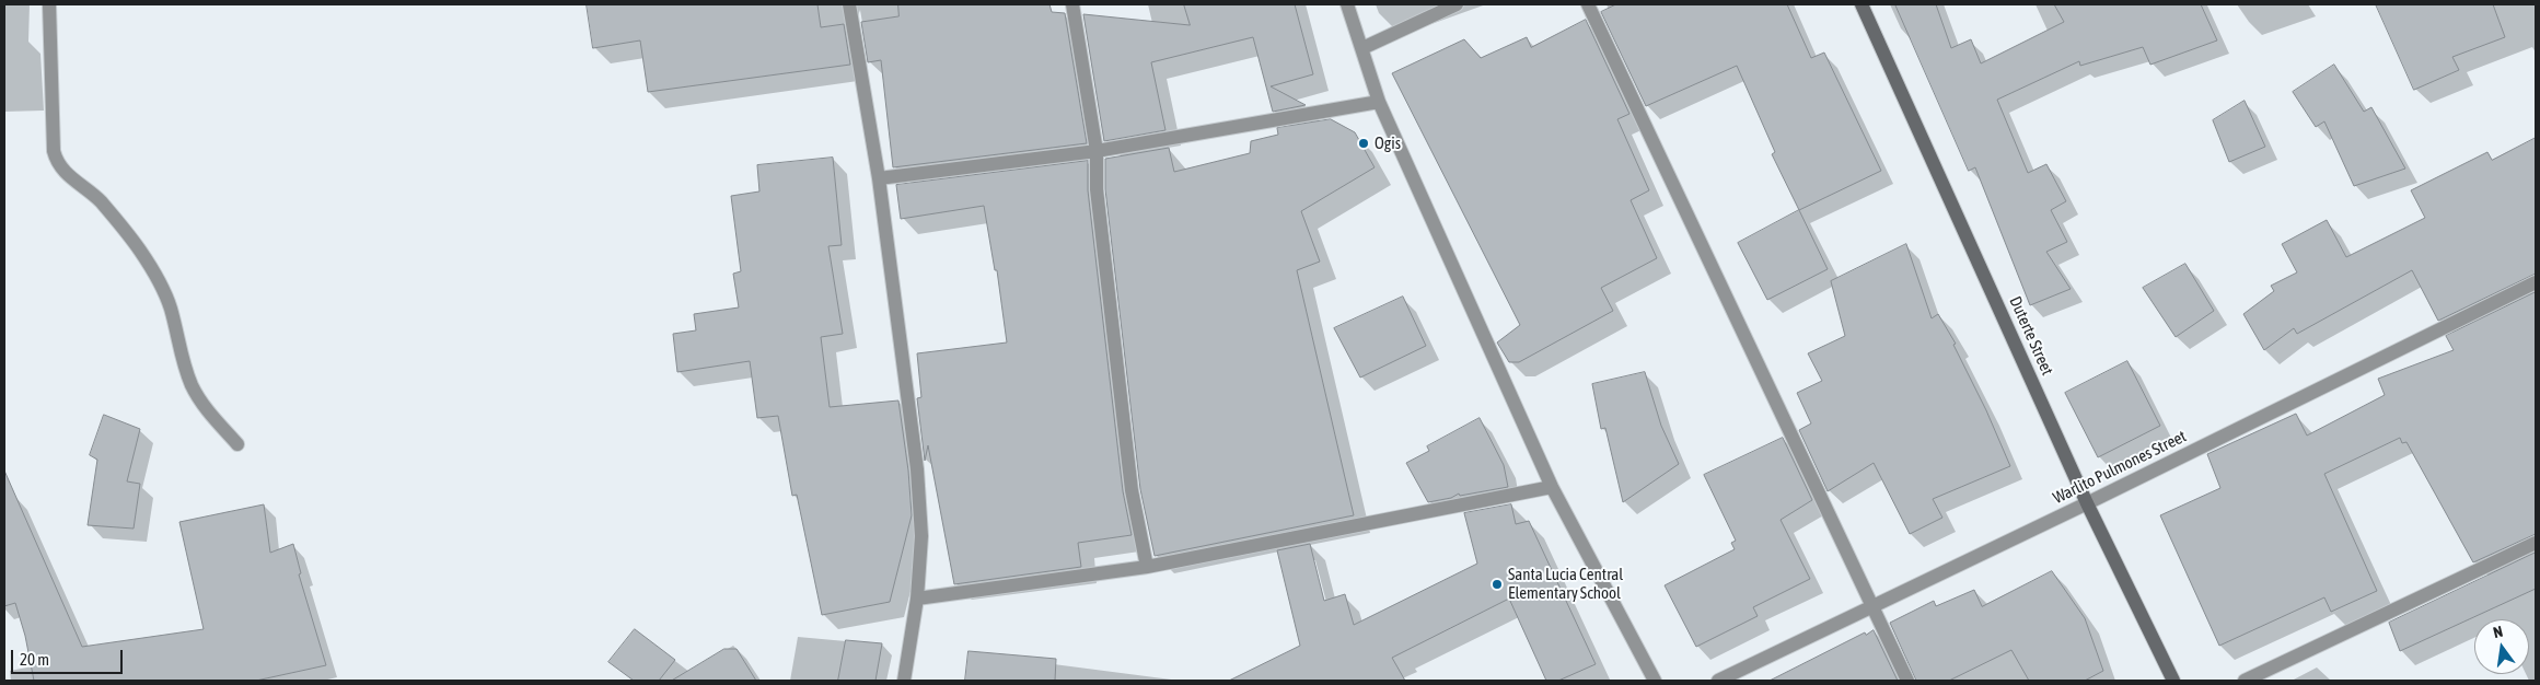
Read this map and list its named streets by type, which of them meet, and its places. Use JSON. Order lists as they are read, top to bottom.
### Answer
{
  "streets": {
    "main road": ["Duterte Street"],
    "street": ["Warlito Pulmones Street"]
  },
  "crossings": [
    ["Duterte Street", "Warlito Pulmones Street"]
  ],
  "places": ["Ogis", "Santa Lucia Central Elementary School"],
  "scale_bar": "20 m",
  "north": "top"
}
